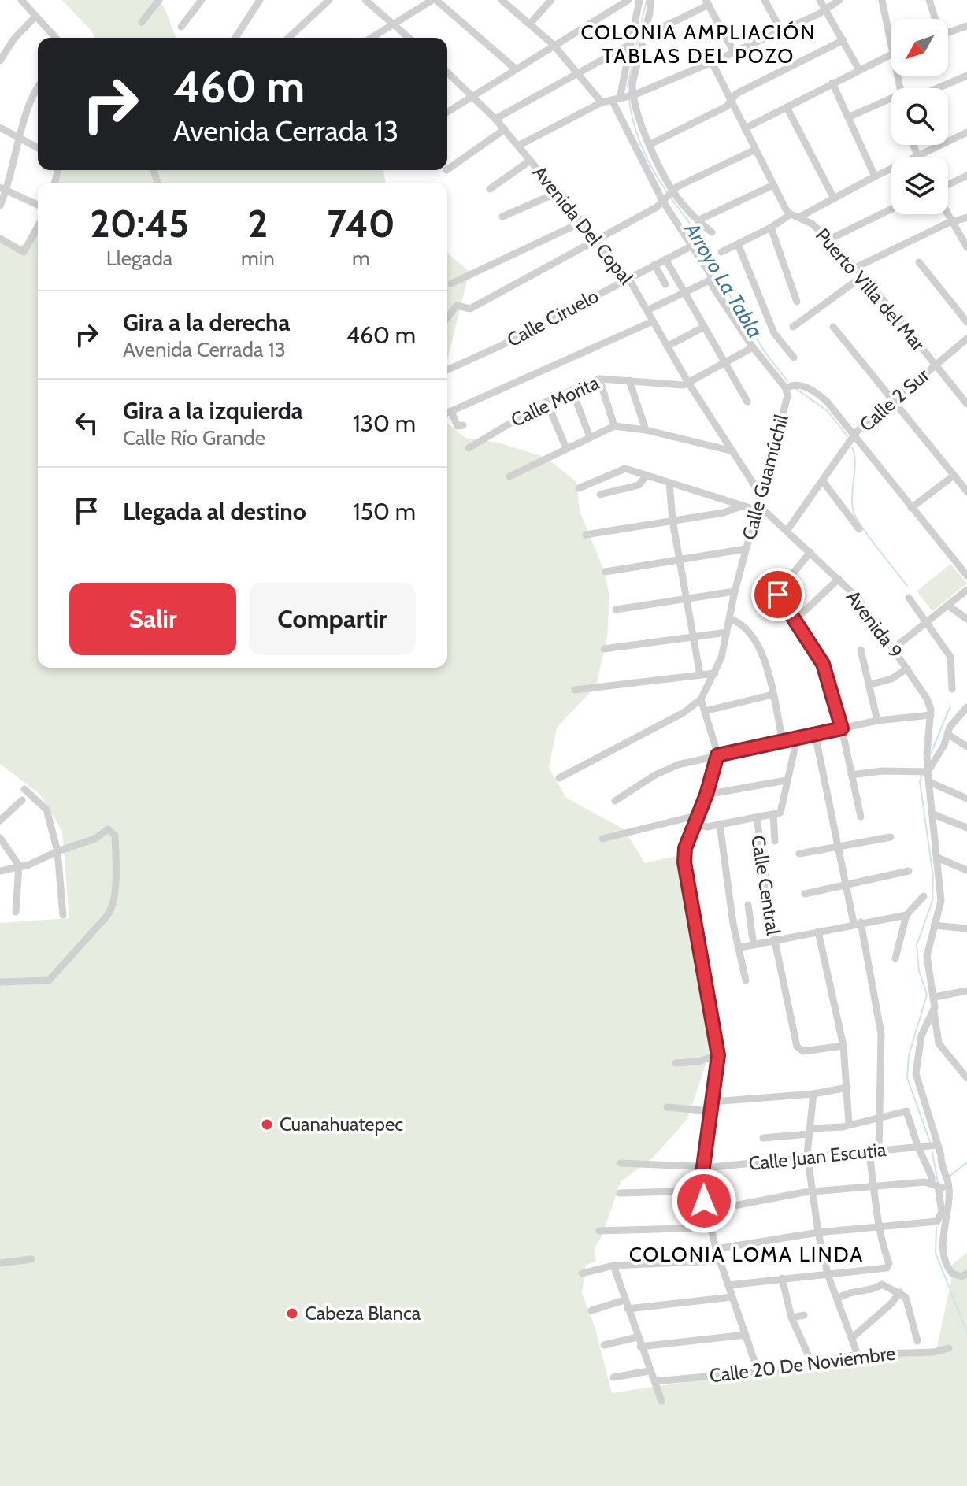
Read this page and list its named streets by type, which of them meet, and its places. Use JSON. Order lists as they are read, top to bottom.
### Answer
{
  "streets": {
    "street": [
      "Avenida Del Copal",
      "Puerto Villa del Mar",
      "Calle Ciruelo",
      "Calle 2 Sur",
      "Calle Morita",
      "Calle Guamúchil",
      "Avenida 9",
      "Calle Central",
      "Calle Juan Escutia",
      "Calle 20 De Noviembre"
    ]
  },
  "crossings": [
    ["Avenida Del Copal", "Calle Ciruelo"],
    ["Avenida Del Copal", "Calle Morita"],
    ["Avenida Del Copal", "Calle Guamúchil"],
    ["Puerto Villa del Mar", "Calle 2 Sur"],
    ["Calle 2 Sur", "Avenida 9"],
    ["Calle Guamúchil", "Avenida 9"]
  ],
  "districts": ["COLONIA AMPLIACIÓN TABLAS DEL POZO", "COLONIA LOMA LINDA"],
  "water": ["Arroyo La Tabla"],
  "places": ["Cuanahuatepec", "Cabeza Blanca"],
  "north": "bottom left",
  "page": {
    "turn": ["460 m", "Avenida Cerrada 13"],
    "eta": [
      "20:45",
      "Llegada",
      "2",
      "min",
      "740",
      "m"
    ],
    "list": [
      {
        "name": "Gira a la derecha",
        "note": "Avenida Cerrada 13",
        "value": "460 m"
      },
      {
        "name": "Gira a la izquierda",
        "note": "Calle Río Grande",
        "value": "130 m"
      },
      {
        "name": "Llegada al destino",
        "value": "150 m"
      }
    ],
    "buttons": ["Salir", "Compartir"]
  }
}
